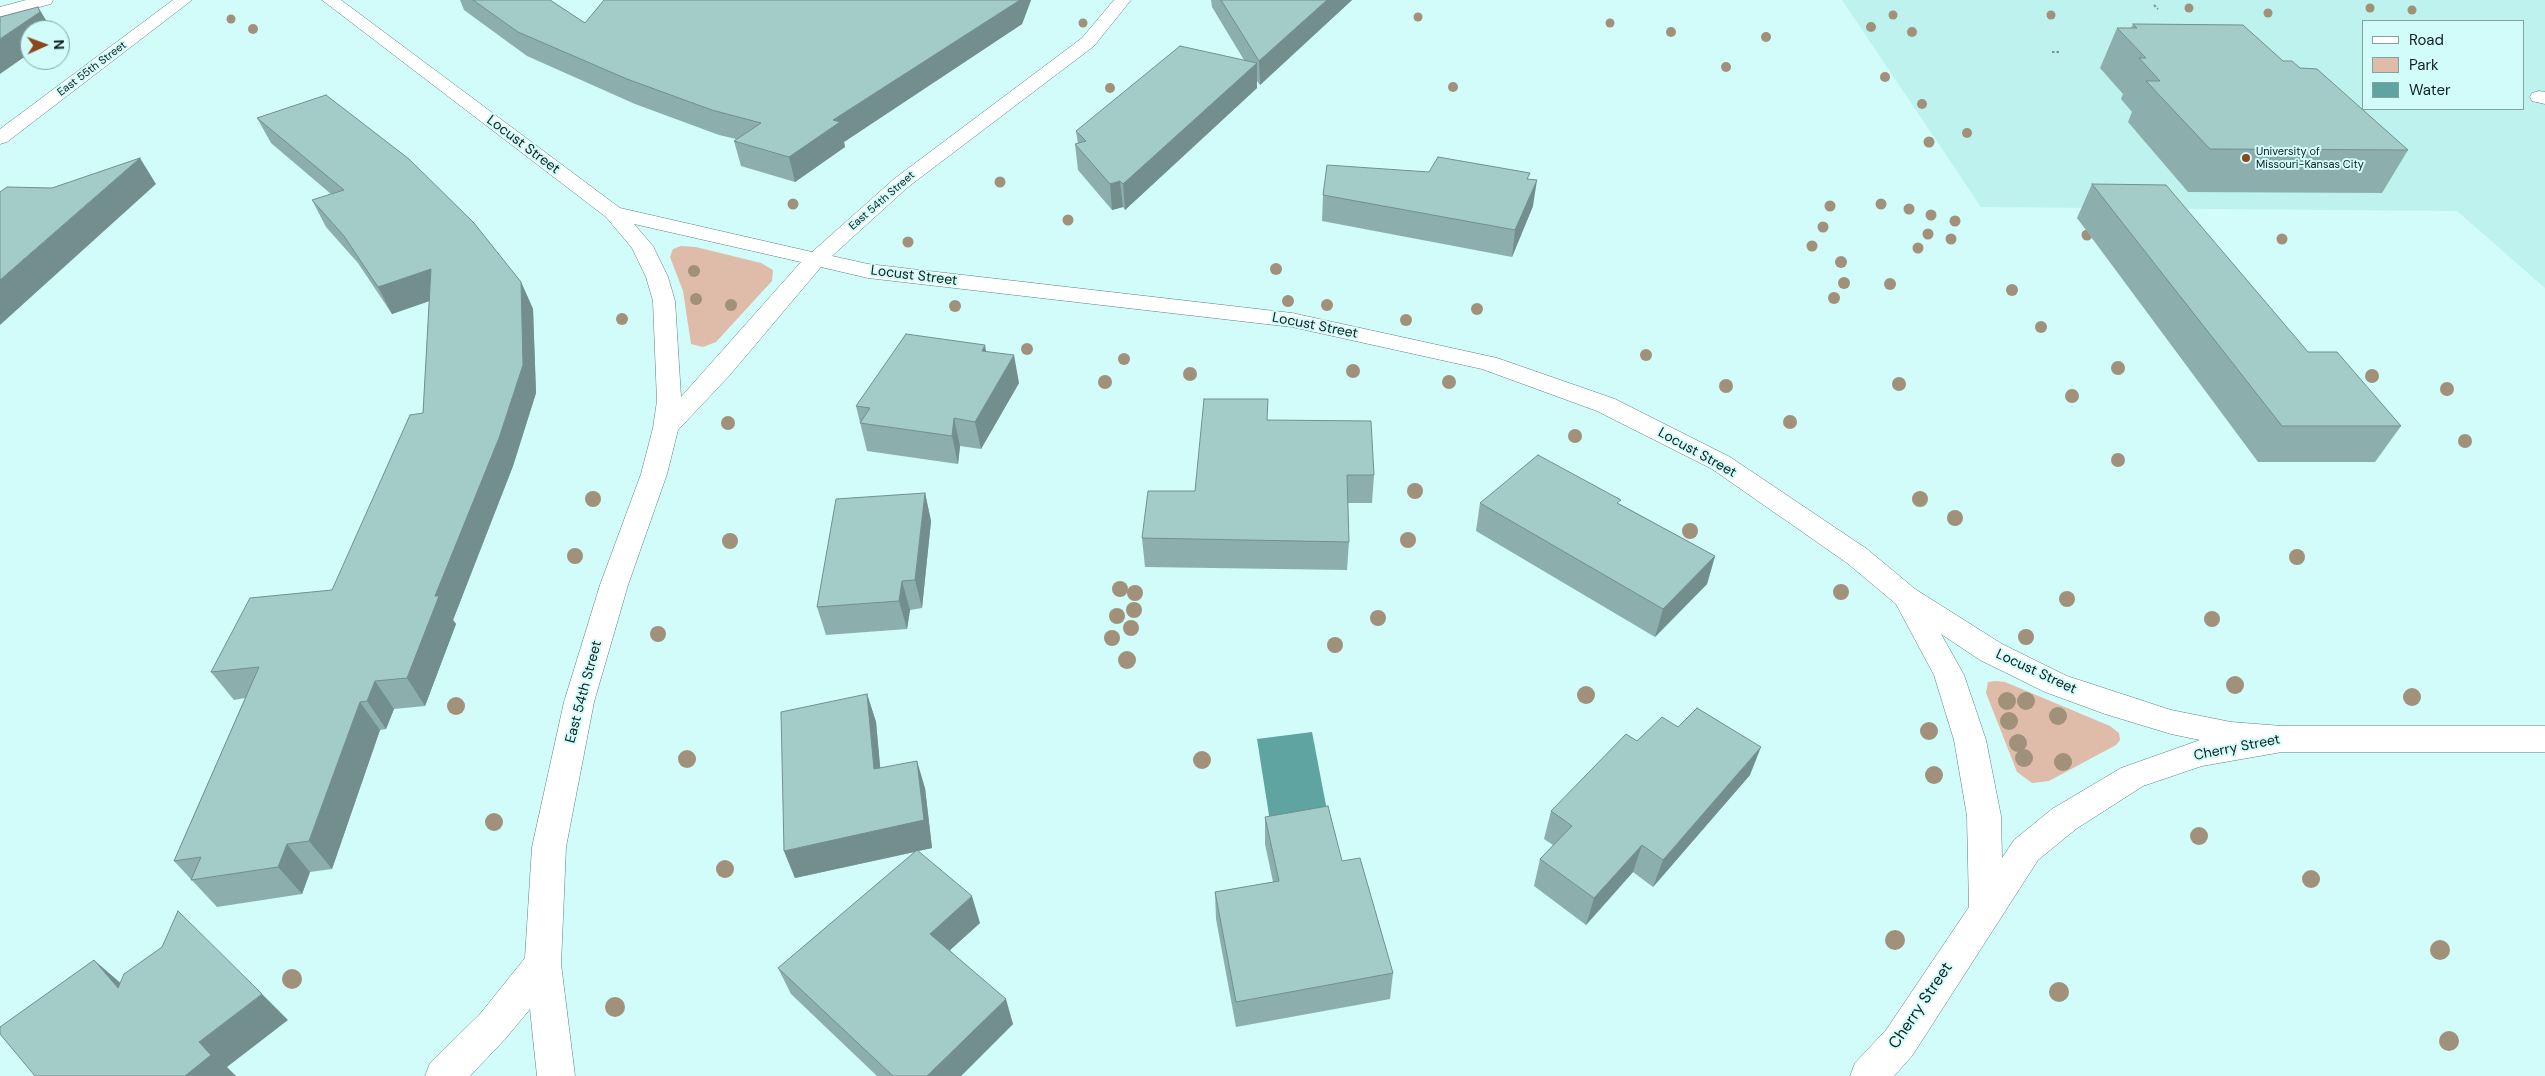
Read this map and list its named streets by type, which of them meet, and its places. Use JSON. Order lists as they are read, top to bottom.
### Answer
{
  "streets": {
    "street": [
      "East 55th Street",
      "Locust Street",
      "East 54th Street",
      "Cherry Street"
    ]
  },
  "crossings": [
    ["Locust Street", "East 54th Street"],
    ["Locust Street", "Cherry Street"]
  ],
  "places": ["University of Missouri-Kansas City"],
  "legend": ["Road", "Park", "Water"],
  "north": "right"
}
